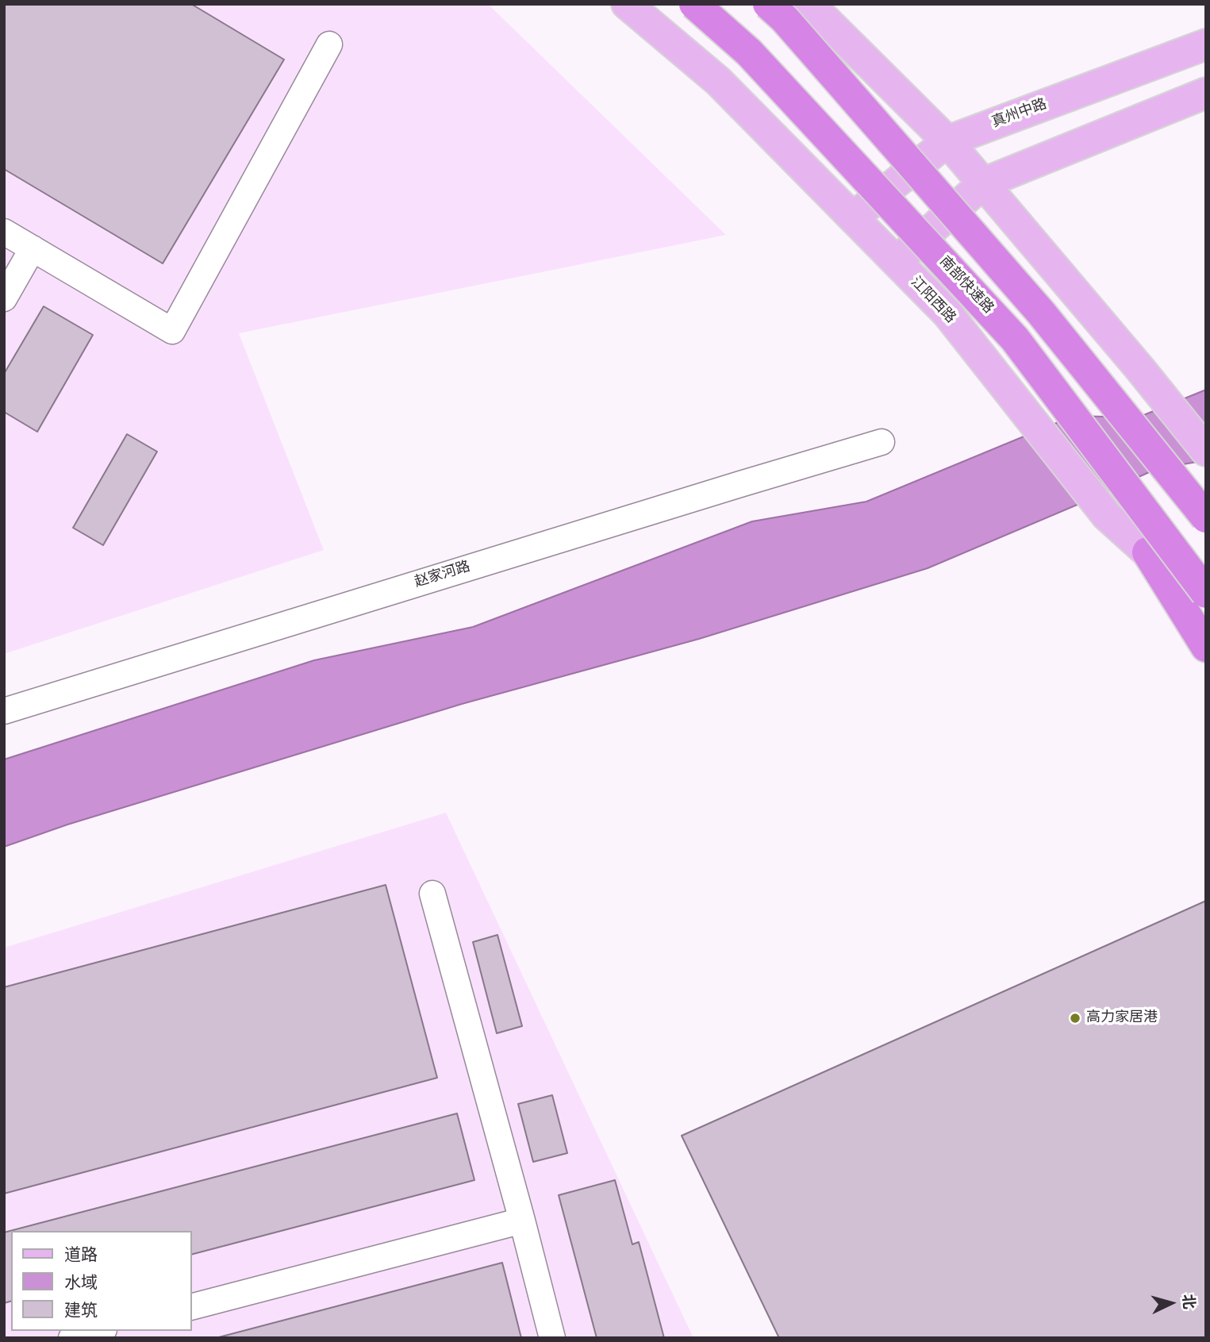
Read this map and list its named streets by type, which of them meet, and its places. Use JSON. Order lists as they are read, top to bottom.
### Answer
{
  "streets": {
    "highway": ["南部快速路"],
    "main road": ["真州中路", "江阳西路"],
    "street": ["赵家河路"]
  },
  "crossings": [
    ["真州中路", "江阳西路"]
  ],
  "places": ["高力家居港"],
  "legend": ["道路", "水域", "建筑"],
  "north": "right"
}
